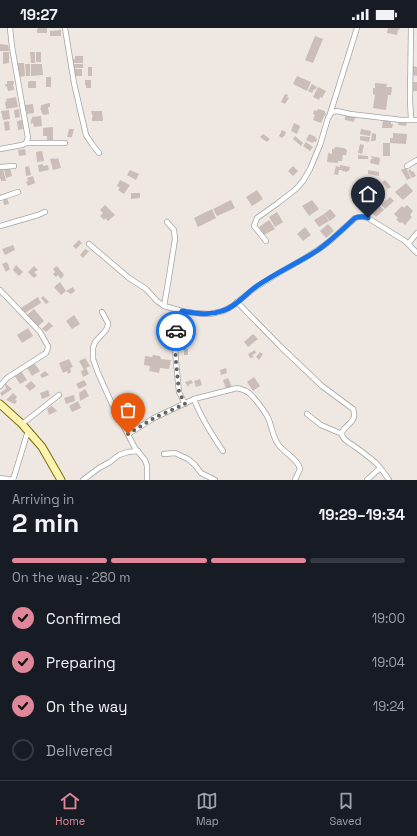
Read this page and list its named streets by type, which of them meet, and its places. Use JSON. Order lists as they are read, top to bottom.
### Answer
{
  "page": {
    "status": "19:27",
    "heading": ["2 min", "Arriving in", "19:29–19:34"],
    "bar": "On the way · 280 m",
    "list": [
      ["Confirmed", "19:00"],
      ["Preparing", "19:04"],
      ["On the way", "19:24"],
      "Delivered"
    ],
    "tabs": ["Home", "Map", "Saved"]
  }
}
